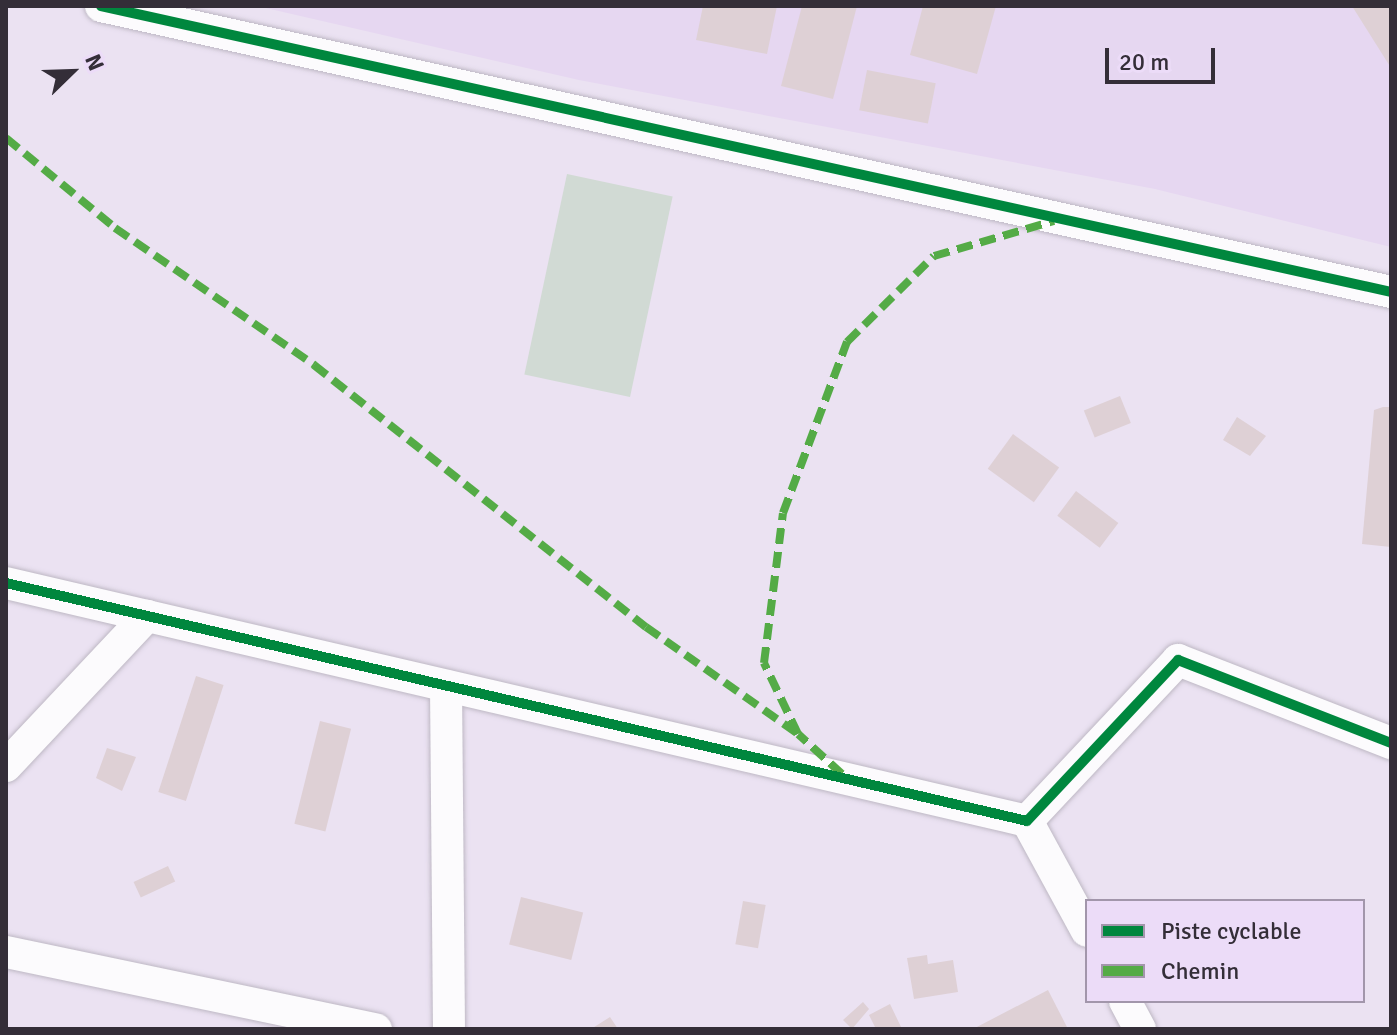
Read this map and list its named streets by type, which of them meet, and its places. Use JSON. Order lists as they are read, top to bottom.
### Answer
{
  "legend": ["Piste cyclable", "Chemin"],
  "scale_bar": "20 m",
  "north": "top right"
}
